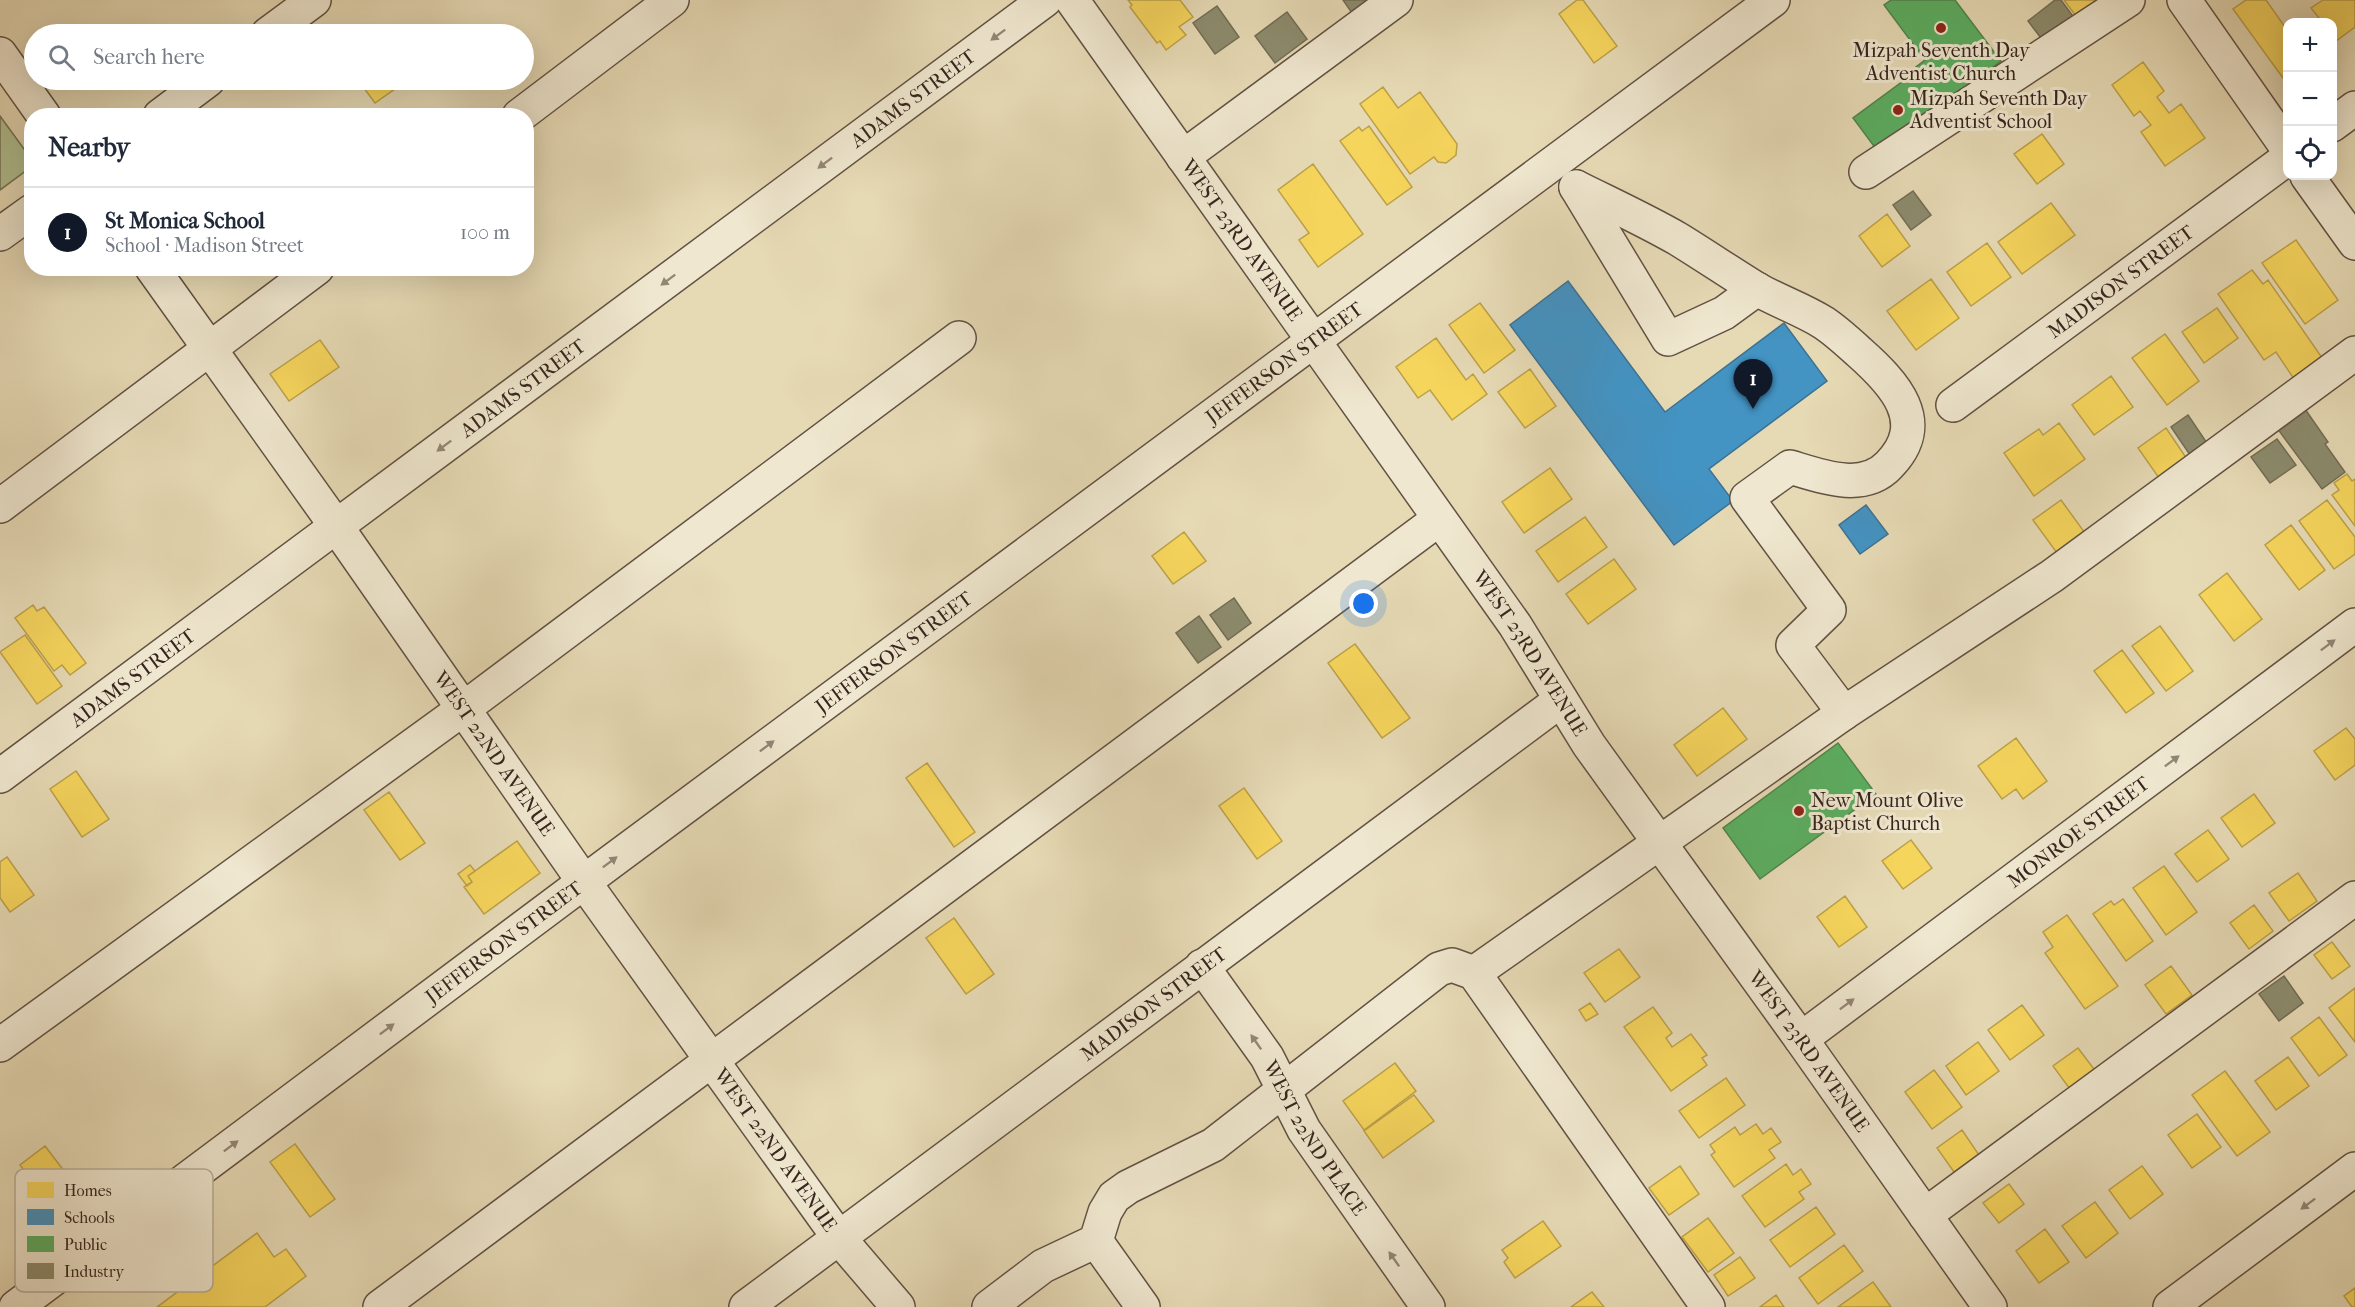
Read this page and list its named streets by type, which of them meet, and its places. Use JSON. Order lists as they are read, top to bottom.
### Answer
{
  "streets": {
    "street": [
      "ADAMS STREET",
      "WEST 23RD AVENUE",
      "MADISON STREET",
      "JEFFERSON STREET",
      "WEST 22ND AVENUE",
      "MONROE STREET",
      "WEST 22ND PLACE"
    ]
  },
  "crossings": [
    ["ADAMS STREET", "WEST 22ND AVENUE"],
    ["WEST 23RD AVENUE", "MADISON STREET"],
    ["WEST 23RD AVENUE", "JEFFERSON STREET"],
    ["WEST 23RD AVENUE", "MONROE STREET"],
    ["MADISON STREET", "WEST 22ND AVENUE"],
    ["MADISON STREET", "WEST 22ND PLACE"],
    ["JEFFERSON STREET", "WEST 22ND AVENUE"]
  ],
  "places": ["Mizpah Seventh Day Adventist Church", "Mizpah Seventh Day Adventist School", "New Mount Olive Baptist Church"],
  "legend": [
    "Homes",
    "Schools",
    "Public",
    "Industry"
  ],
  "page": {
    "map_buttons": ["+", "−"],
    "search": "Search here",
    "heading": "Nearby",
    "list": [
      {
        "mark": "1",
        "name": "St Monica School",
        "note": "School · Madison Street",
        "value": "100 m"
      }
    ],
    "pins": "1"
  }
}
